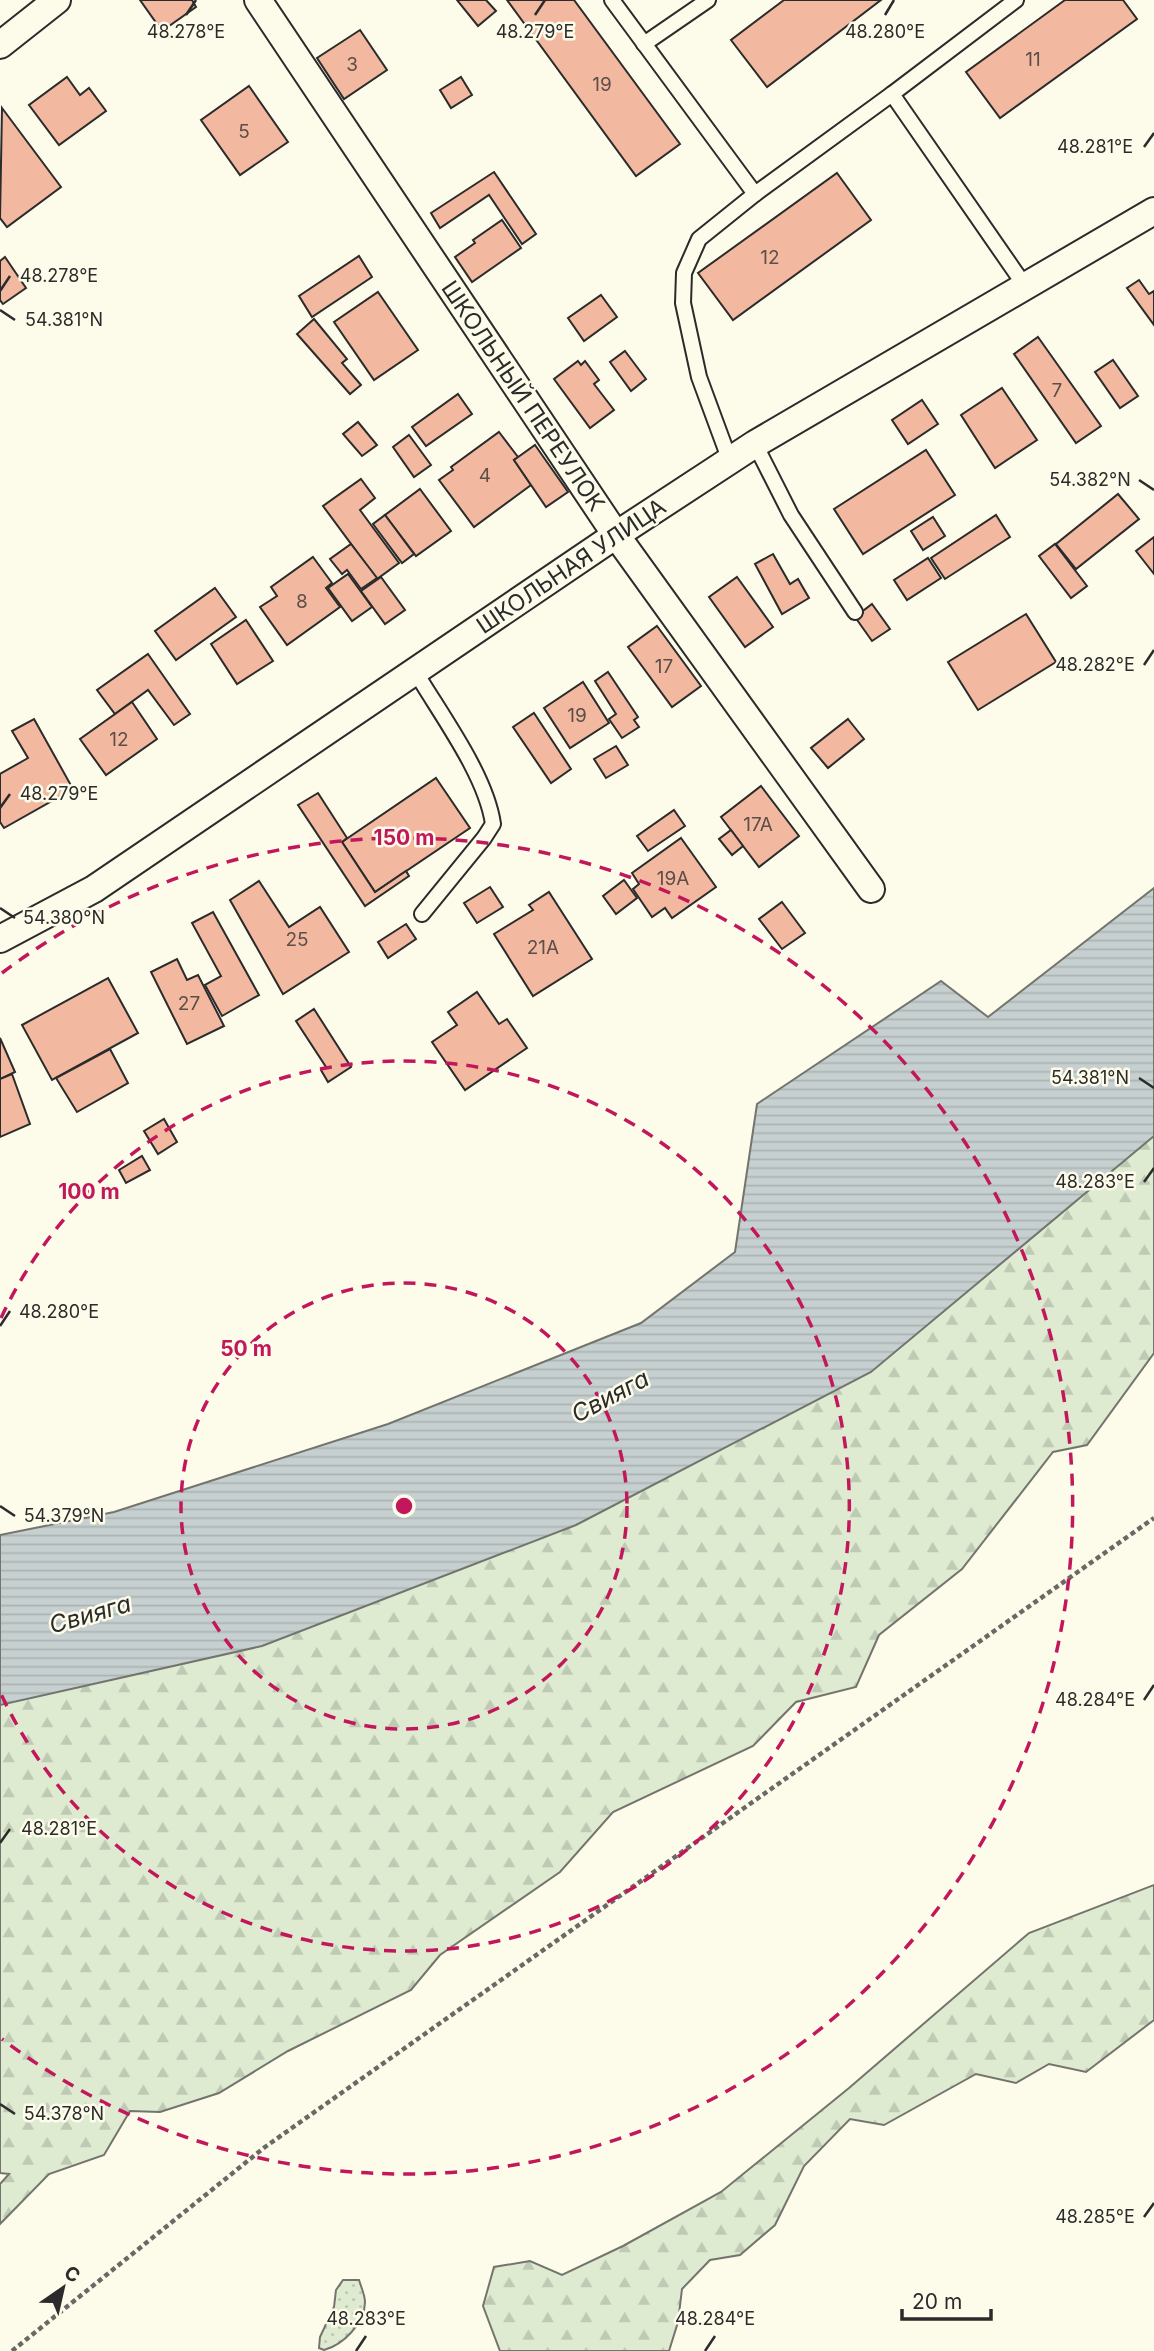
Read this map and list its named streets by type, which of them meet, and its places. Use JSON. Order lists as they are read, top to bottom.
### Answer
{
  "streets": {
    "street": ["ШКОЛЬНЫЙ ПЕРЕУЛОК", "ШКОЛЬНАЯ УЛИЦА"]
  },
  "crossings": [
    ["ШКОЛЬНЫЙ ПЕРЕУЛОК", "ШКОЛЬНАЯ УЛИЦА"]
  ],
  "water": ["Свияга"],
  "house_numbers": [
    "11",
    "3",
    "19",
    "5",
    "12",
    "7",
    "4",
    "8",
    "17",
    "19",
    "12",
    "17А",
    "19А",
    "25",
    "21А",
    "27"
  ],
  "scale_bar": "20 m",
  "north": "top right",
  "coordinates": [
    "48.278°E",
    "48.279°E",
    "48.280°E",
    "48.281°E",
    "54.381°N",
    "54.382°N",
    "48.282°E",
    "54.380°N",
    "48.283°E",
    "54.379°N",
    "48.284°E",
    "54.378°N",
    "48.285°E"
  ],
  "rings": ["150 m", "100 m", "50 m"]
}
